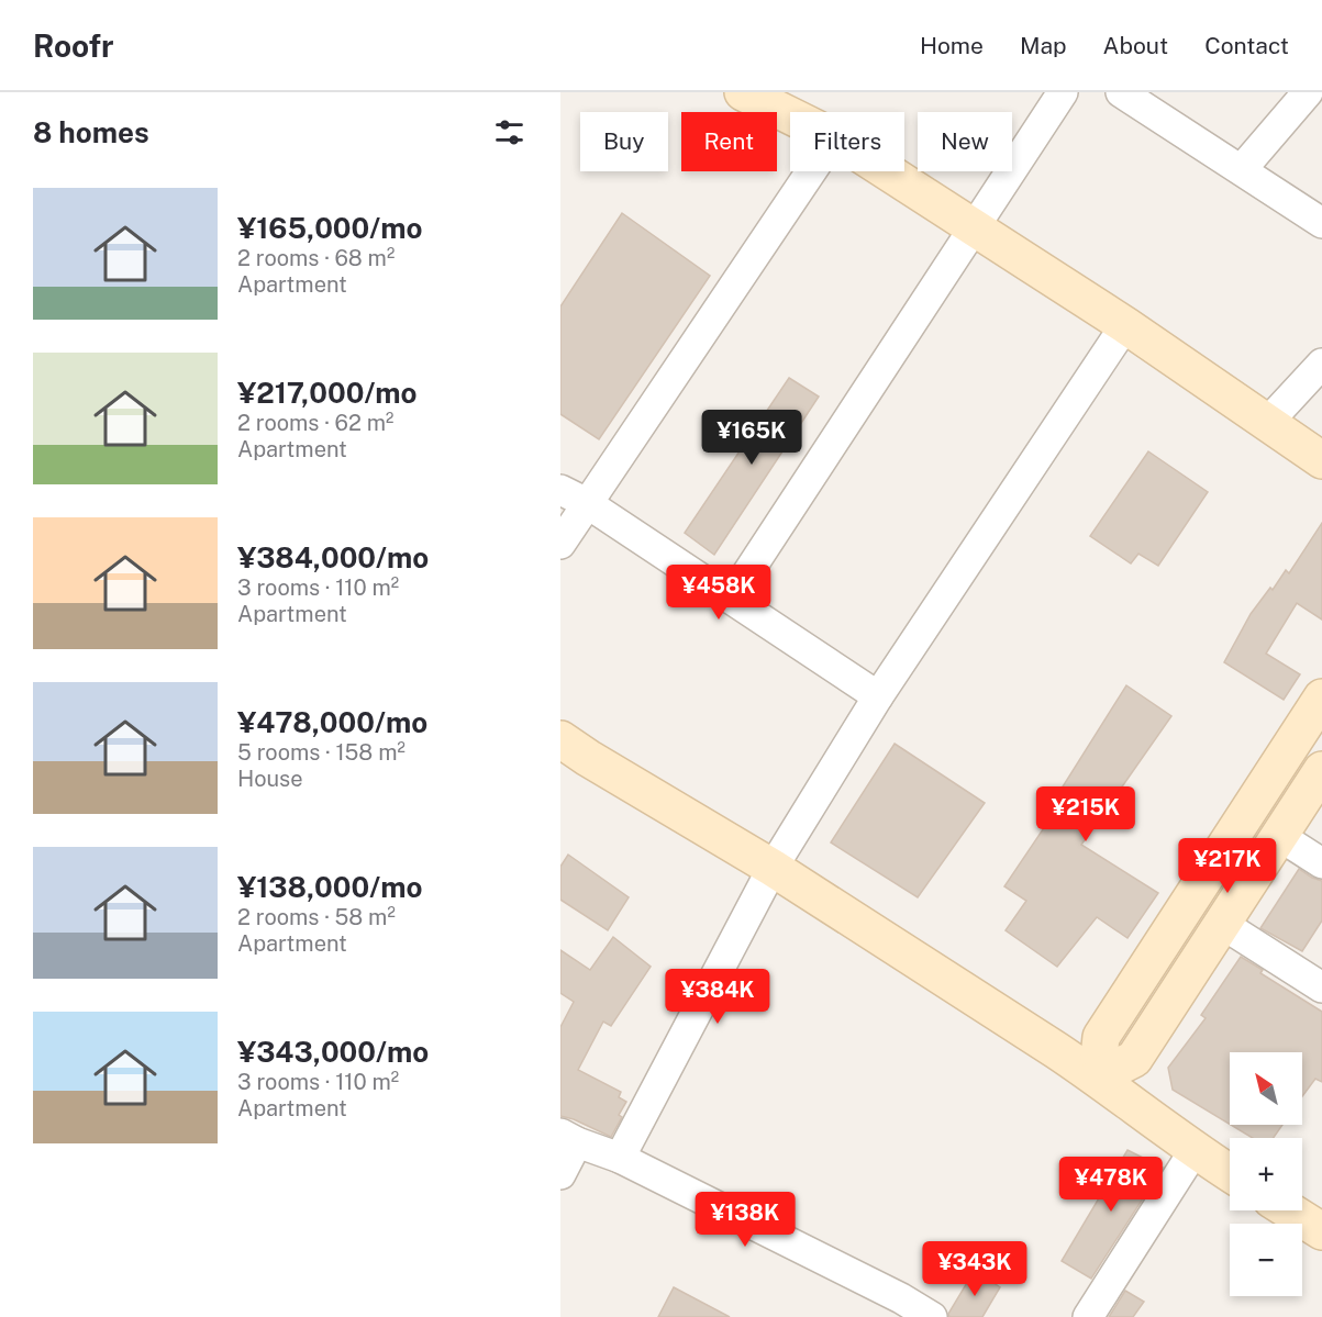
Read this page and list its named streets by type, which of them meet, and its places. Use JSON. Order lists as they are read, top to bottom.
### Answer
{
  "north": "top left",
  "page": {
    "header": "Roofr",
    "nav": [
      "Home",
      "Map",
      "About",
      "Contact"
    ],
    "heading": "8 homes",
    "chip": [
      "Buy",
      "Rent",
      "Filters",
      "New"
    ],
    "list": [
      {
        "name": "¥165,000/mo",
        "note": "2 rooms · 68 m² · Apartment"
      },
      {
        "name": "¥217,000/mo",
        "note": "2 rooms · 62 m² · Apartment"
      },
      {
        "name": "¥384,000/mo",
        "note": "3 rooms · 110 m² · Apartment"
      },
      {
        "name": "¥478,000/mo",
        "note": "5 rooms · 158 m² · House"
      },
      {
        "name": "¥138,000/mo",
        "note": "2 rooms · 58 m² · Apartment"
      },
      {
        "name": "¥343,000/mo",
        "note": "3 rooms · 110 m² · Apartment"
      }
    ],
    "price": [
      "¥165K",
      "¥458K",
      "¥215K",
      "¥217K",
      "¥384K",
      "¥478K",
      "¥138K",
      "¥343K"
    ],
    "map_buttons": ["+", "−"]
  }
}
